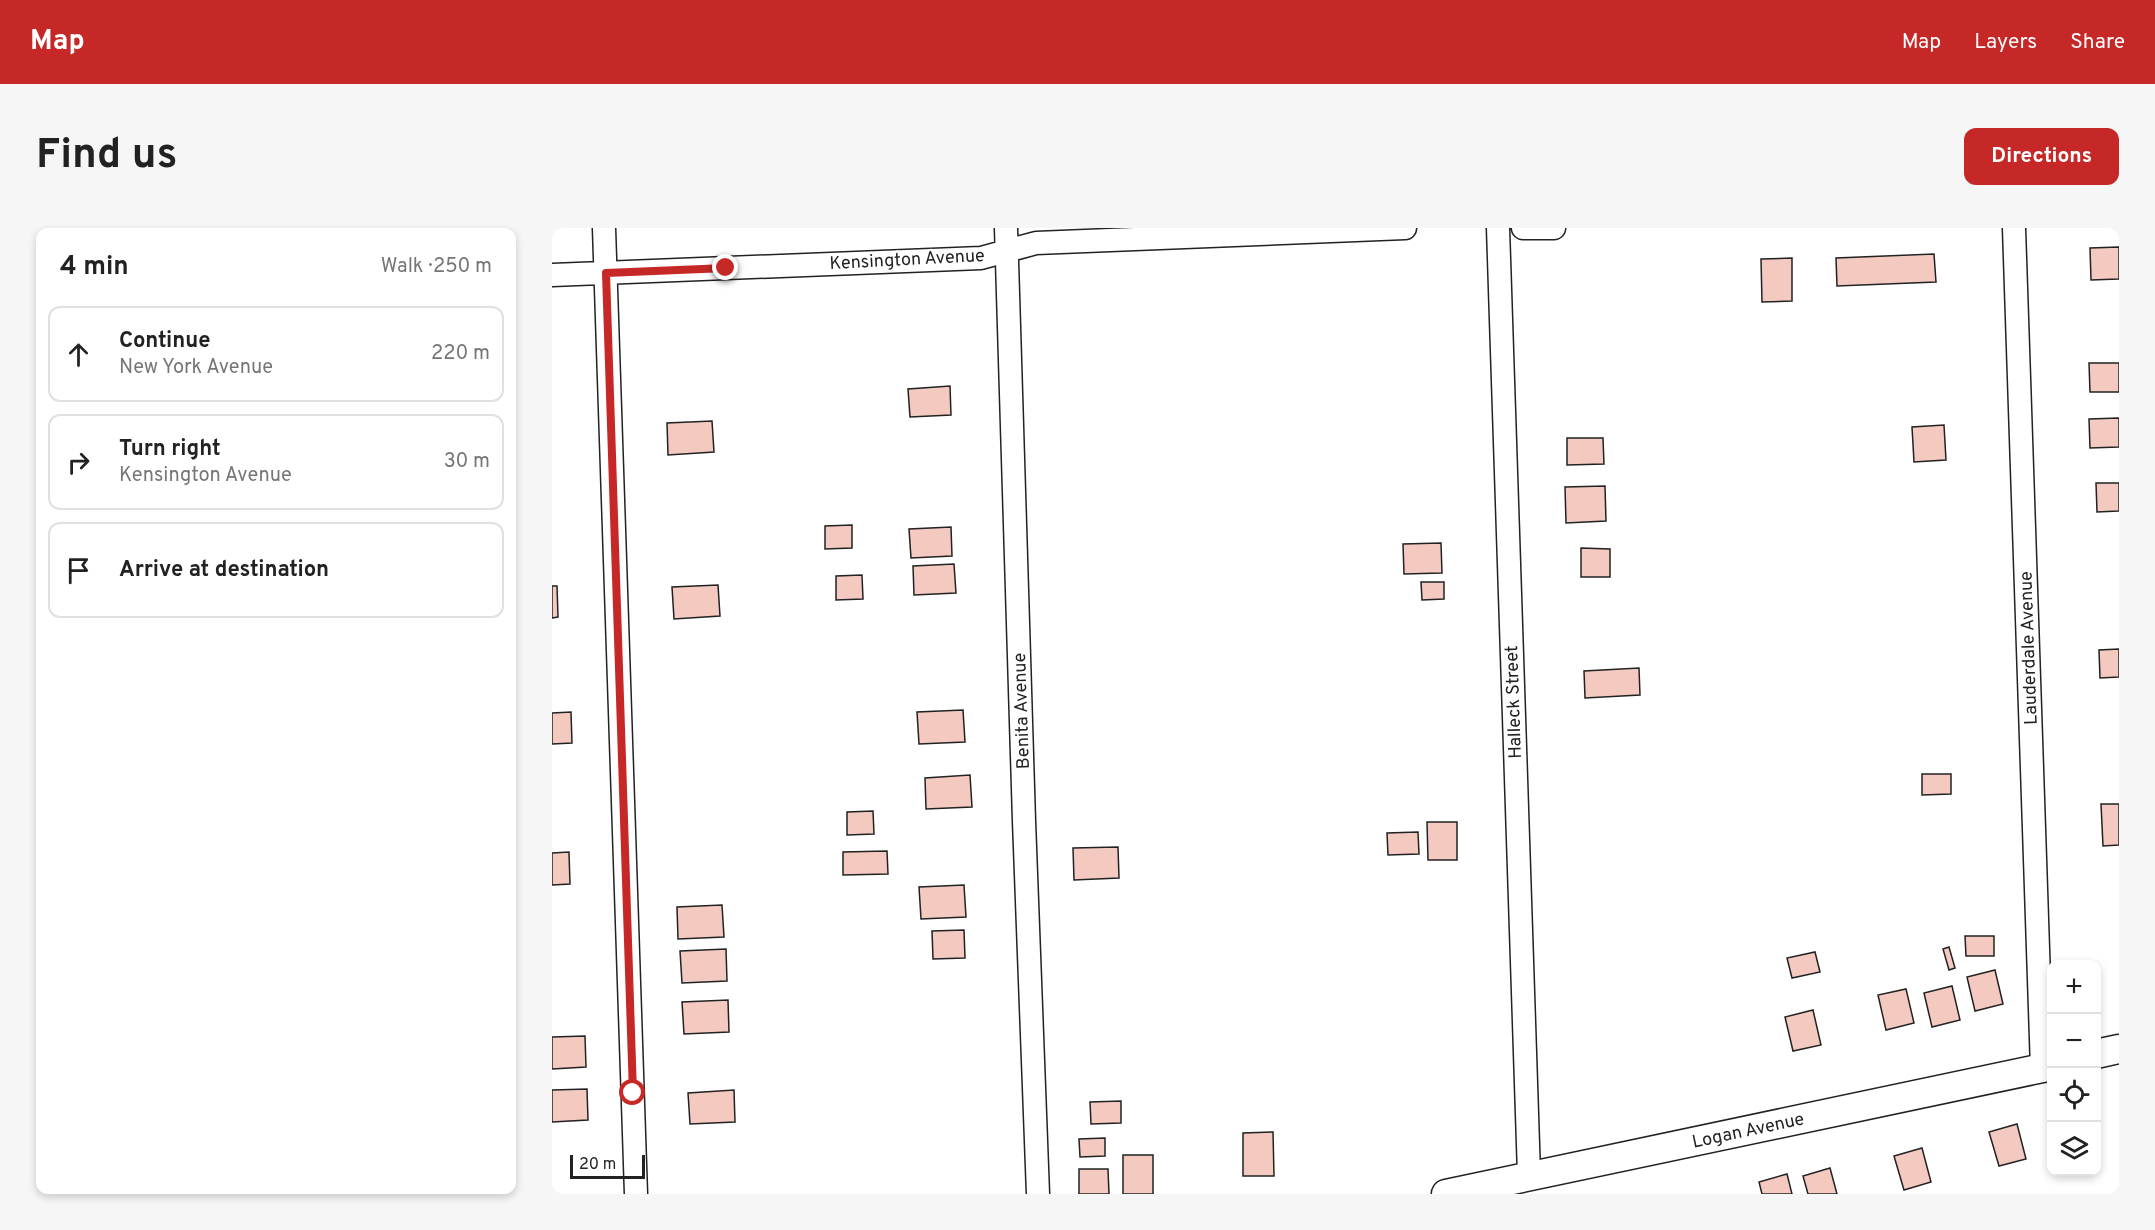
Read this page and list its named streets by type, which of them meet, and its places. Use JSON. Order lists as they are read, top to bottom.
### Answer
{
  "streets": {
    "street": [
      "Kensington Avenue",
      "Lauderdale Avenue",
      "Halleck Street",
      "Benita Avenue",
      "Logan Avenue"
    ]
  },
  "crossings": [
    ["Kensington Avenue", "Benita Avenue"],
    ["Lauderdale Avenue", "Logan Avenue"],
    ["Halleck Street", "Logan Avenue"]
  ],
  "scale_bar": "20 m",
  "page": {
    "header": "Map",
    "nav": ["Map", "Layers", "Share"],
    "buttons": "Directions",
    "title": "Find us",
    "heading": ["4 min", "Walk · 250 m"],
    "list": [
      ["Continue", "New York Avenue", "220 m"],
      ["Turn right", "Kensington Avenue", "30 m"],
      "Arrive at destination"
    ],
    "map_buttons": ["+", "−"],
    "scale": "20 m"
  }
}
